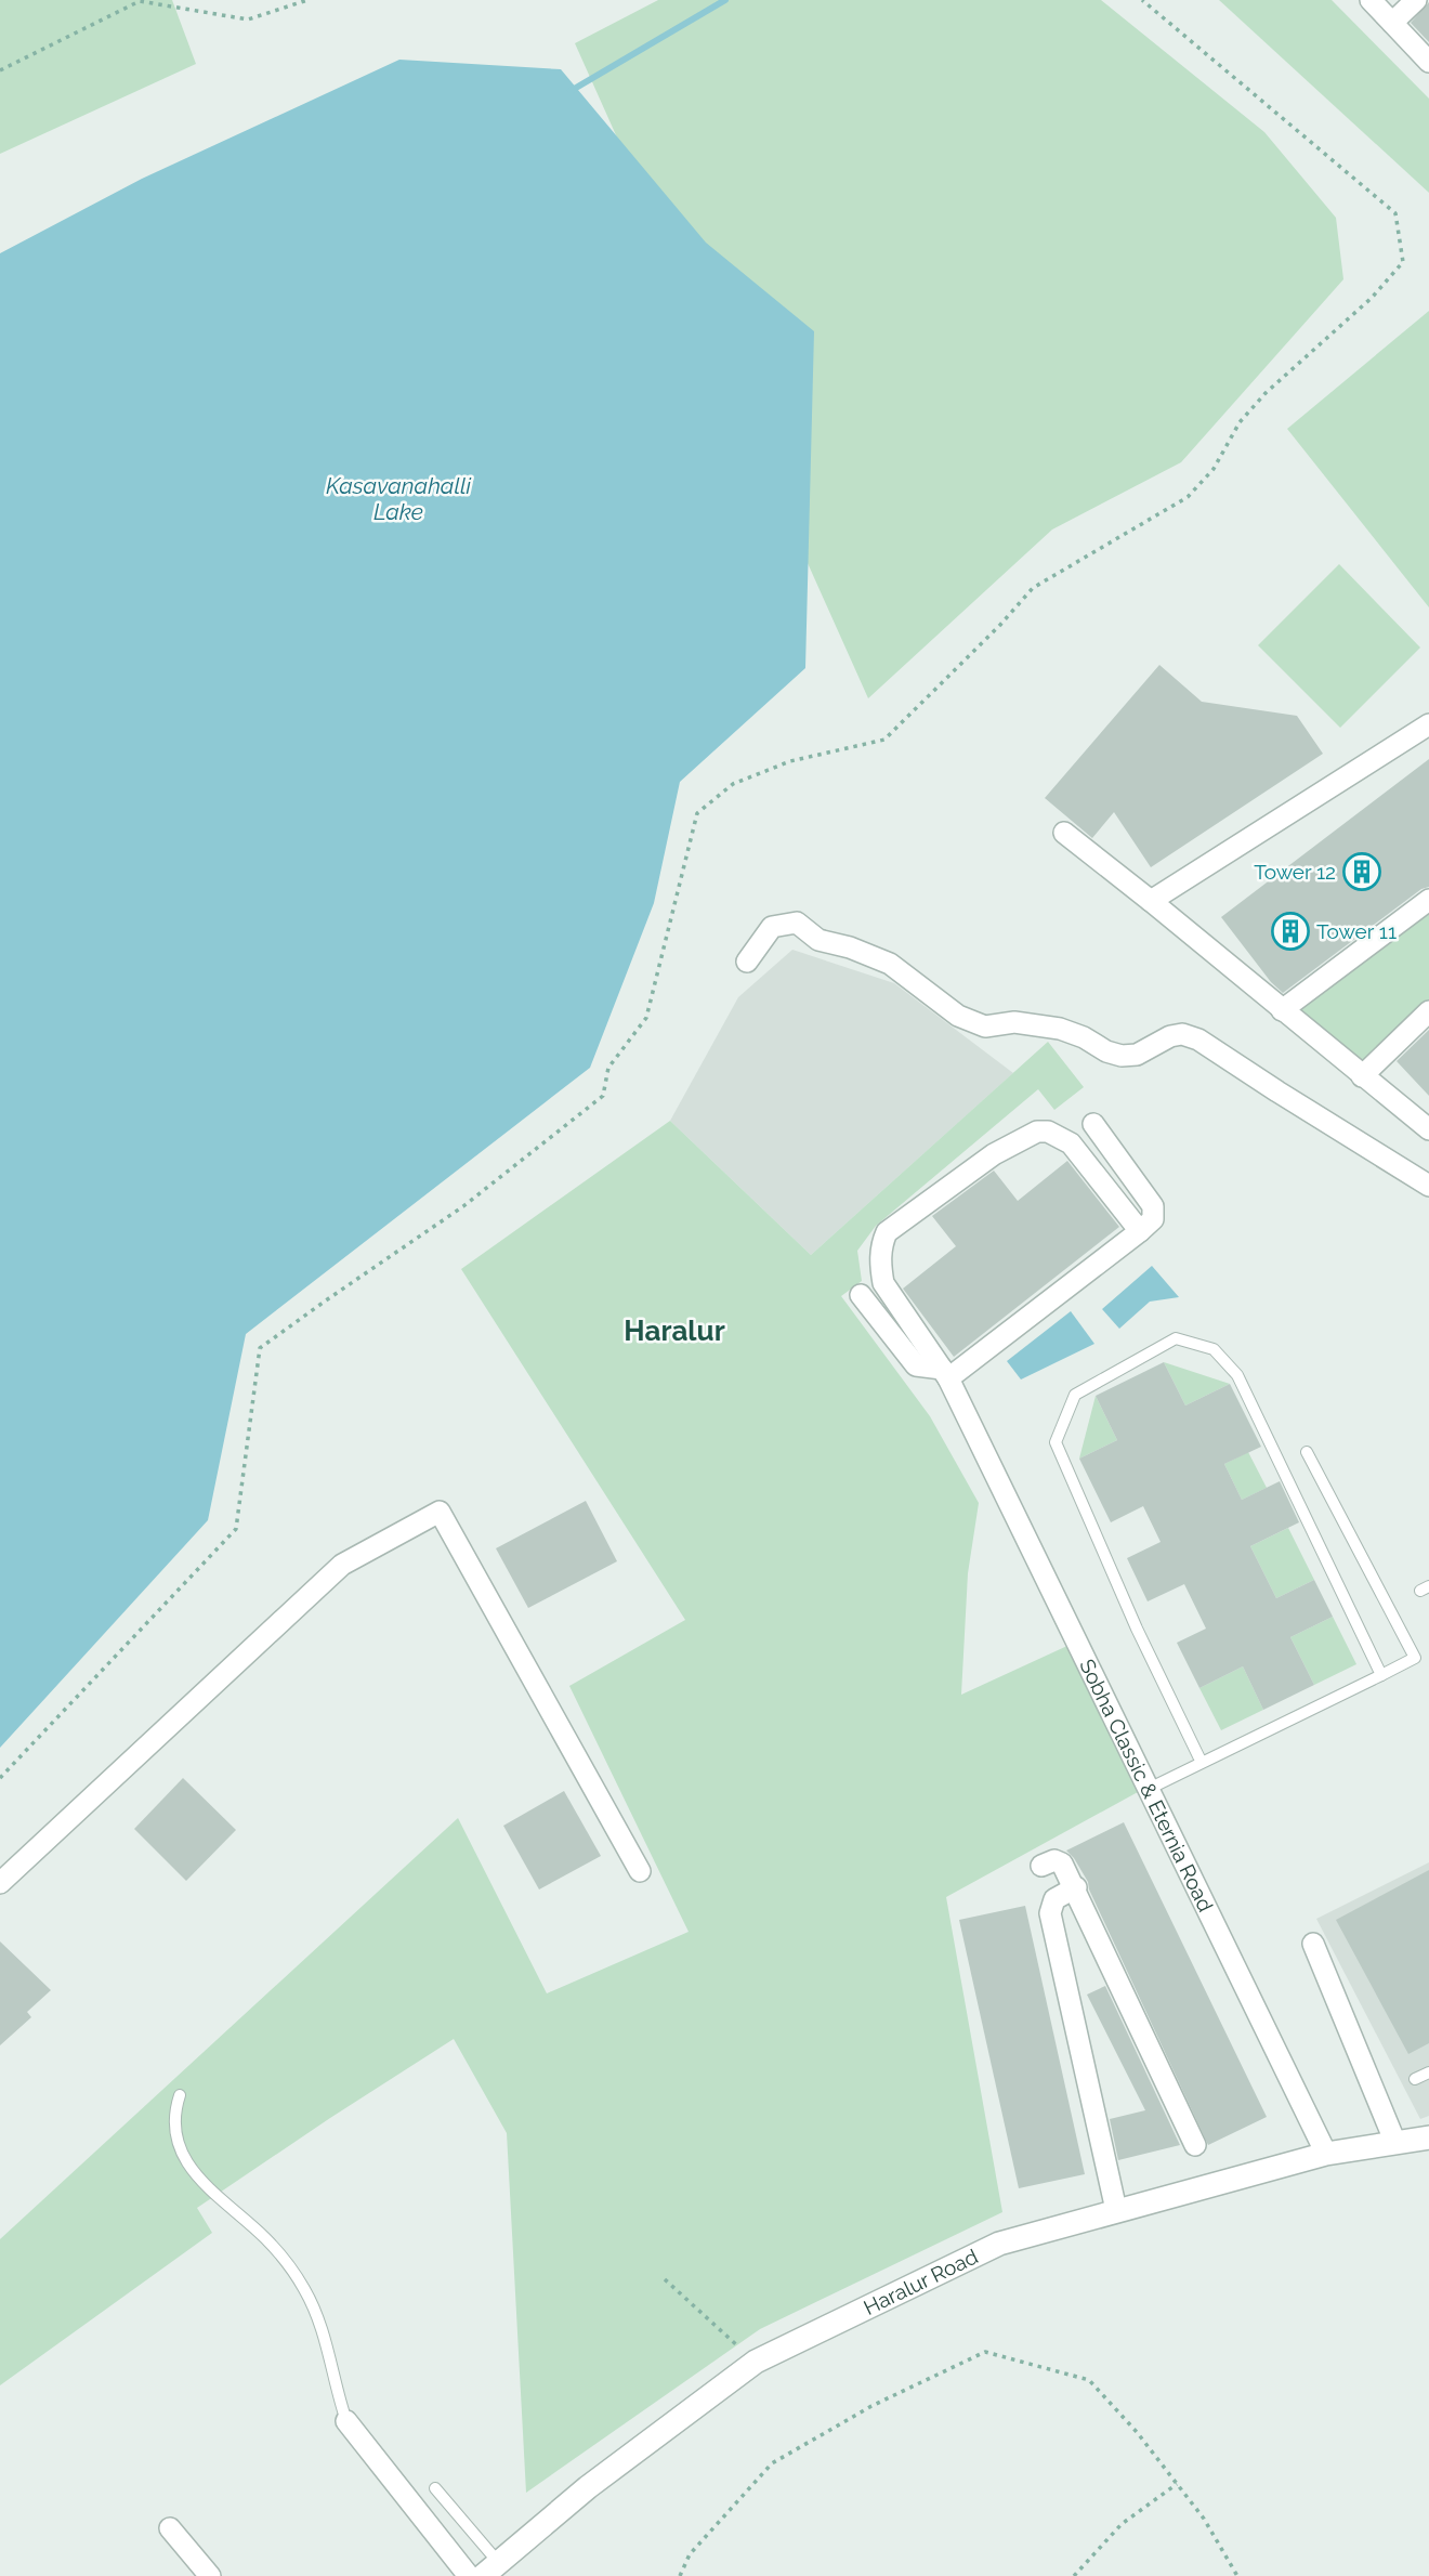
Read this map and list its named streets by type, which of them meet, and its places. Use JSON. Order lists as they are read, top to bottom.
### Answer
{
  "streets": {
    "street": ["Sobha Classic & Eternia Road", "Haralur Road"]
  },
  "crossings": [
    ["Sobha Classic & Eternia Road", "Haralur Road"]
  ],
  "districts": ["Haralur"],
  "water": ["Kasavanahalli Lake"],
  "places": {
    "building": ["Tower 12", "Tower 11"]
  }
}
